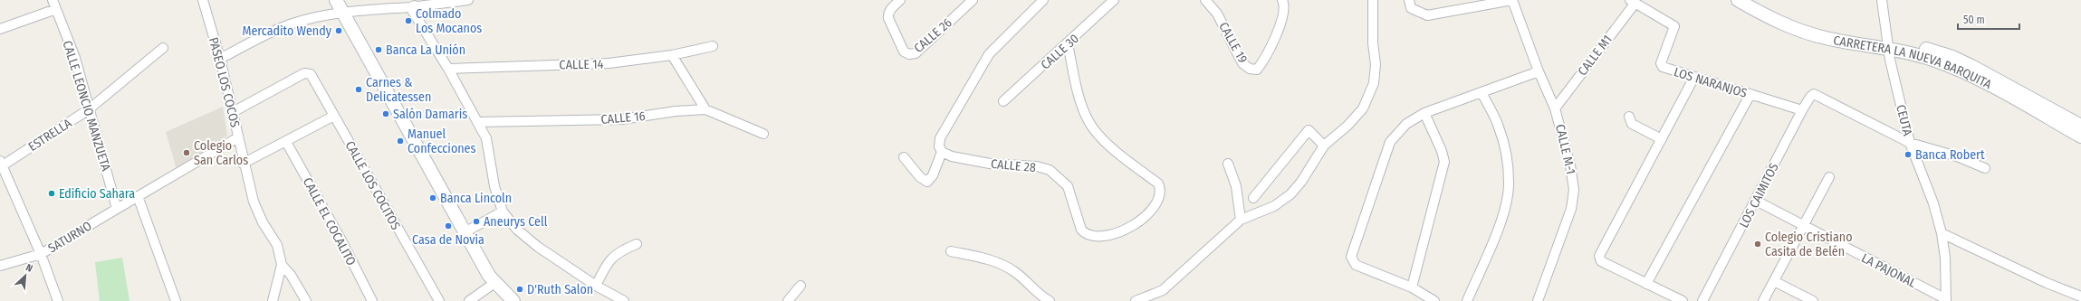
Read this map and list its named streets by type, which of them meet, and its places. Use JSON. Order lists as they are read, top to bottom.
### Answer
{
  "streets": {
    "street": [
      "CALLE 26",
      "CALLE 19",
      "CALLE 30",
      "CALLE M1",
      "CALLE 14",
      "CARRETERA LA NUEVA BARQUITA",
      "PASEO LOS COCOS",
      "LOS NARANJOS",
      "CALLE LEONCIO MANZUETA",
      "CALLE 16",
      "CEUTA",
      "ESTRELLA",
      "CALLE M-1",
      "CALLE 28",
      "CALLE LOS COCITOS",
      "LOS CAIMITOS",
      "CALLE EL COCALITO",
      "SATURNO",
      "LA PAJONAL"
    ]
  },
  "crossings": [
    ["CALLE 30", "CALLE 28"],
    ["CALLE M1", "LOS NARANJOS"],
    ["CALLE M1", "CALLE M-1"],
    ["CARRETERA LA NUEVA BARQUITA", "CEUTA"],
    ["PASEO LOS COCOS", "CALLE LOS COCITOS"],
    ["LOS NARANJOS", "LOS CAIMITOS"],
    ["CALLE LEONCIO MANZUETA", "ESTRELLA"],
    ["CALLE LEONCIO MANZUETA", "SATURNO"],
    ["CEUTA", "LOS CAIMITOS"],
    ["CEUTA", "LA PAJONAL"],
    ["LOS CAIMITOS", "LA PAJONAL"]
  ],
  "places": [
    "Colmado Los Mocanos",
    "Mercadito Wendy",
    "Banca La Unión",
    "Carnes & Delicatessen",
    "Salón Damaris",
    "Manuel Confecciones",
    "Colegio San Carlos",
    "Banca Robert",
    "Edificio Sahara",
    "Banca Lincoln",
    "Aneurys Cell",
    "Casa de Novia",
    "Colegio Cristiano Casita de Belén",
    "D'Ruth Salon"
  ],
  "scale_bar": "50 m",
  "north": "top right"
}
